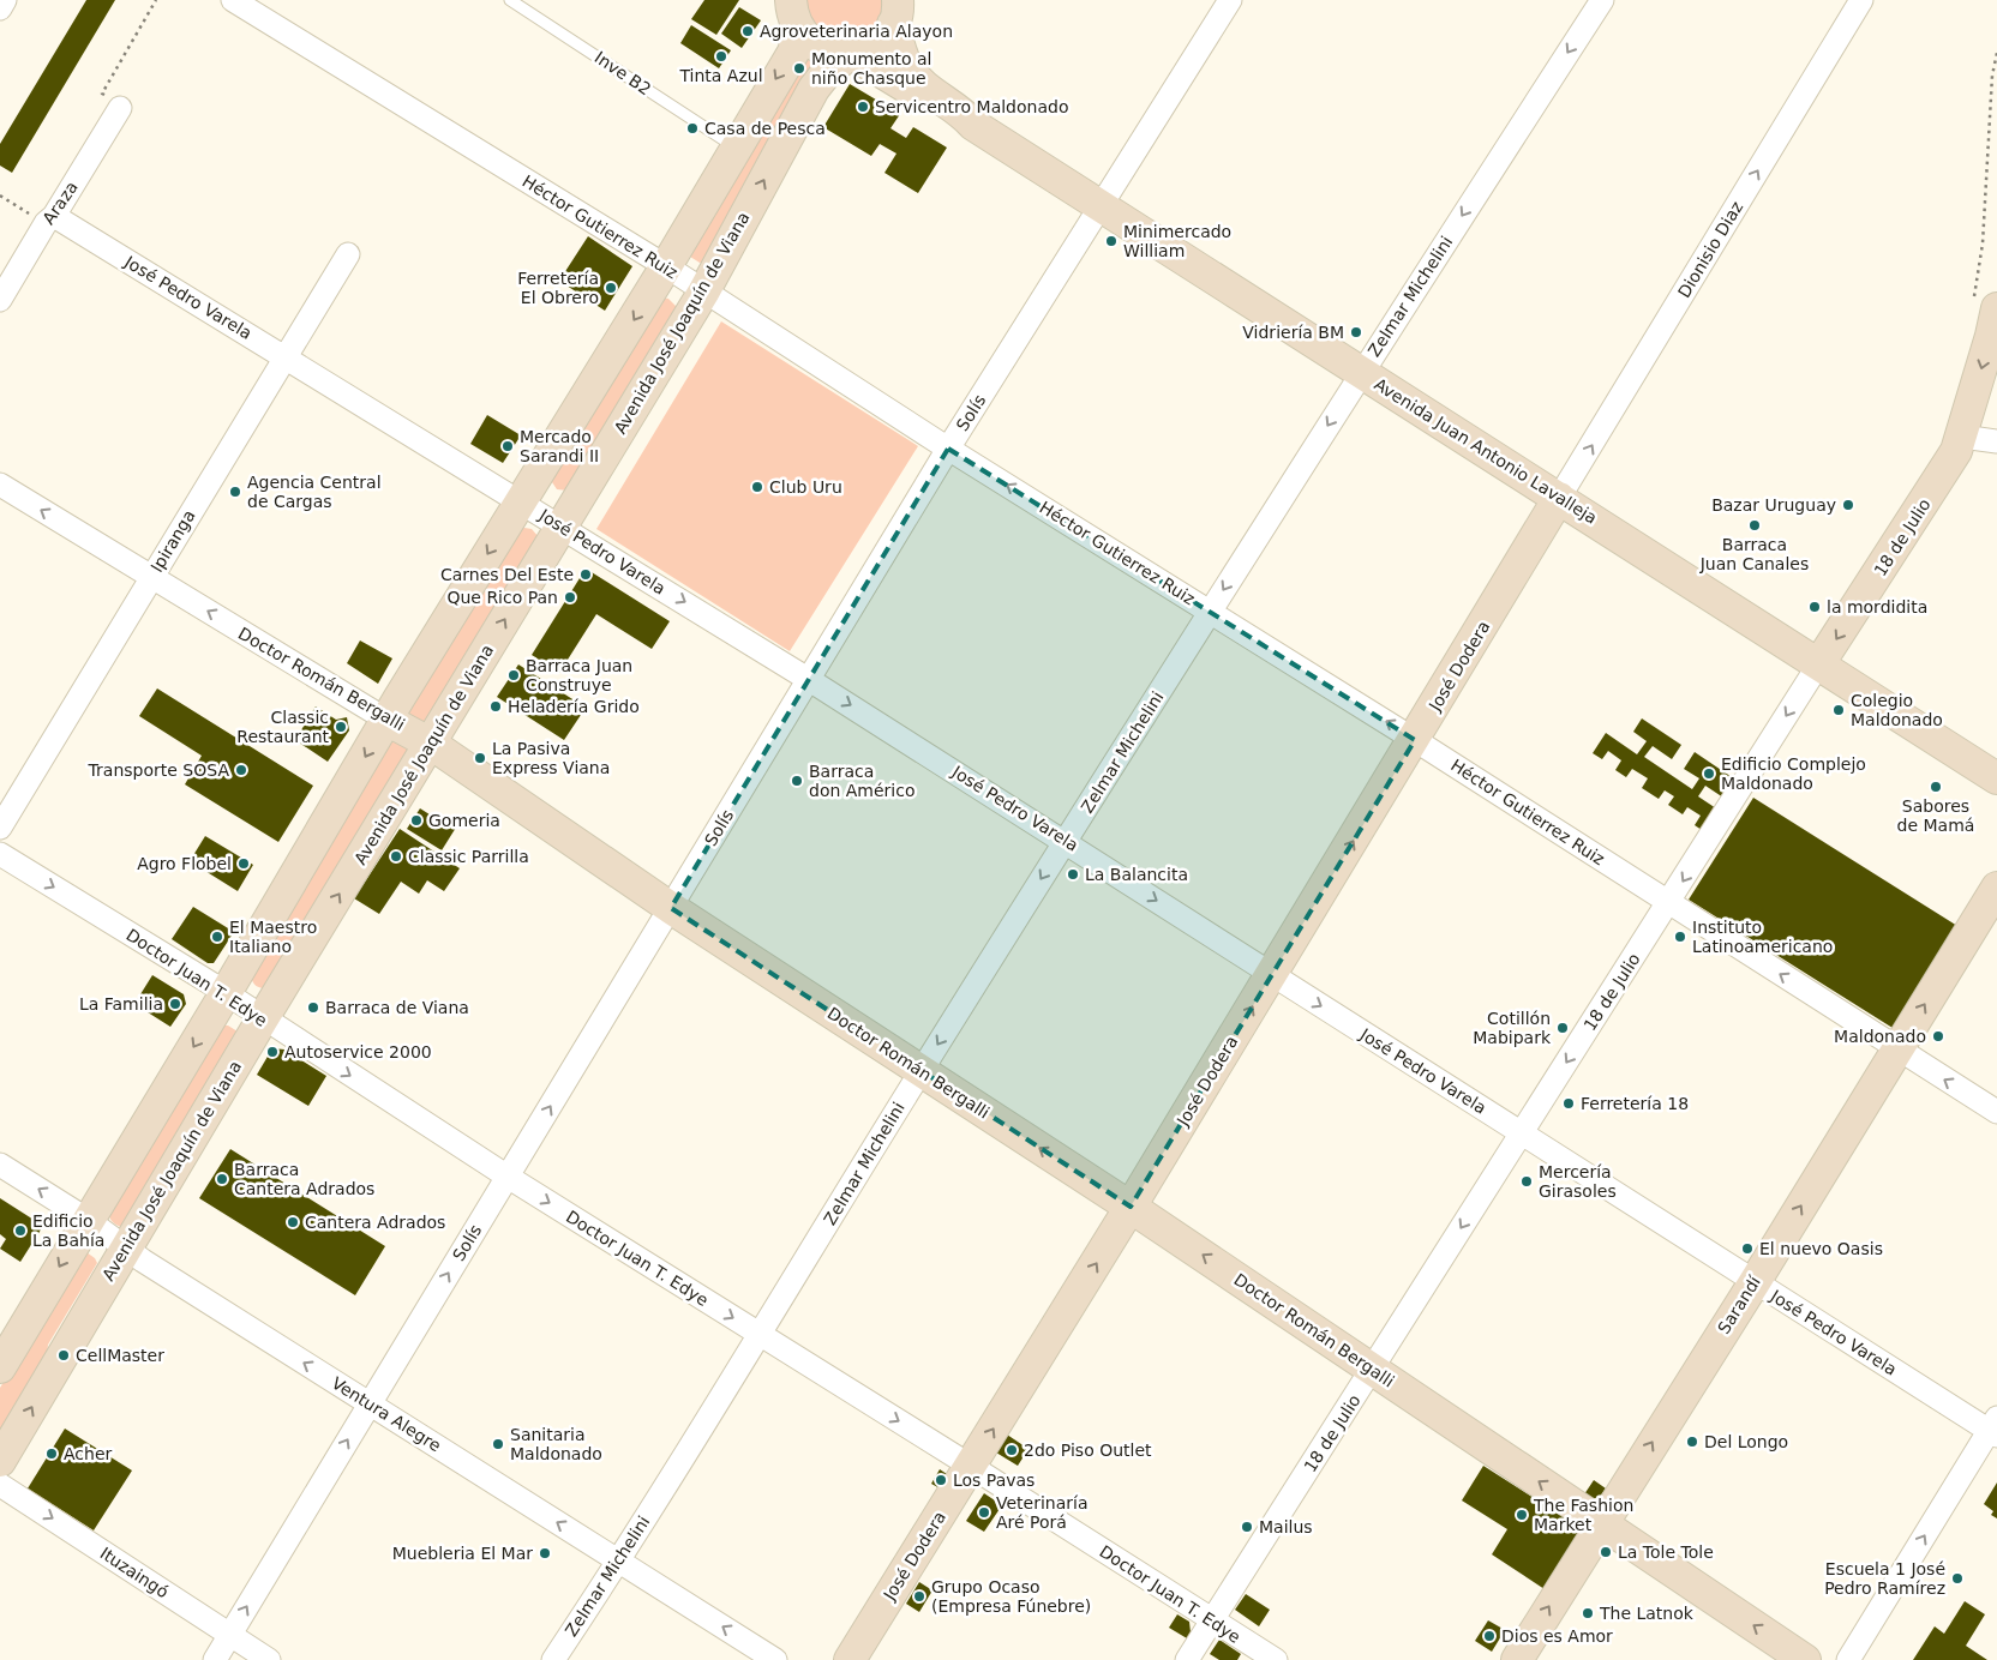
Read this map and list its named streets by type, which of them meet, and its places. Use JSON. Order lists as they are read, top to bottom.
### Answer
{
  "streets": {
    "street": [
      "Araza",
      "Héctor Gutierrez Ruiz",
      "Dionisio Diaz",
      "Zelmar Michelini",
      "José Pedro Varela",
      "Avenida José Joaquín de Viana",
      "Solís",
      "Avenida Juan Antonio Lavalleja",
      "18 de Julio",
      "Ipiranga",
      "José Dodera",
      "Doctor Román Bergalli",
      "Doctor Juan T. Edye",
      "Sarandí",
      "Ventura Alegre",
      "Ituzaingó"
    ],
    "lane": ["Inve B2"]
  },
  "crossings": [
    ["Araza", "José Pedro Varela"],
    ["Héctor Gutierrez Ruiz", "Zelmar Michelini"],
    ["Héctor Gutierrez Ruiz", "Avenida José Joaquín de Viana"],
    ["Héctor Gutierrez Ruiz", "Solís"],
    ["Héctor Gutierrez Ruiz", "18 de Julio"],
    ["Héctor Gutierrez Ruiz", "José Dodera"],
    ["Héctor Gutierrez Ruiz", "Sarandí"],
    ["Dionisio Diaz", "Avenida Juan Antonio Lavalleja"],
    ["Dionisio Diaz", "José Dodera"],
    ["Zelmar Michelini", "José Pedro Varela"],
    ["Zelmar Michelini", "Avenida Juan Antonio Lavalleja"],
    ["Zelmar Michelini", "Doctor Román Bergalli"],
    ["Zelmar Michelini", "Doctor Juan T. Edye"],
    ["Zelmar Michelini", "Ventura Alegre"],
    ["José Pedro Varela", "Avenida José Joaquín de Viana"],
    ["José Pedro Varela", "Solís"],
    ["José Pedro Varela", "18 de Julio"],
    ["José Pedro Varela", "Ipiranga"],
    ["José Pedro Varela", "José Dodera"],
    ["José Pedro Varela", "Sarandí"],
    ["Avenida José Joaquín de Viana", "Avenida Juan Antonio Lavalleja"],
    ["Avenida José Joaquín de Viana", "Doctor Román Bergalli"],
    ["Avenida José Joaquín de Viana", "Doctor Juan T. Edye"],
    ["Avenida José Joaquín de Viana", "Ventura Alegre"],
    ["Solís", "Avenida Juan Antonio Lavalleja"],
    ["Solís", "Doctor Román Bergalli"],
    ["Solís", "Doctor Juan T. Edye"],
    ["Solís", "Ventura Alegre"],
    ["Solís", "Ituzaingó"],
    ["Avenida Juan Antonio Lavalleja", "18 de Julio"],
    ["Avenida Juan Antonio Lavalleja", "José Dodera"],
    ["18 de Julio", "Doctor Román Bergalli"],
    ["18 de Julio", "Doctor Juan T. Edye"],
    ["Ipiranga", "Doctor Román Bergalli"],
    ["José Dodera", "Doctor Román Bergalli"],
    ["José Dodera", "Doctor Juan T. Edye"],
    ["Doctor Román Bergalli", "Sarandí"]
  ],
  "one_way": [
    "Héctor Gutierrez Ruiz",
    "Dionisio Diaz",
    "Zelmar Michelini",
    "José Pedro Varela",
    "Solís",
    "18 de Julio",
    "José Dodera",
    "Doctor Román Bergalli",
    "Doctor Juan T. Edye",
    "Sarandí",
    "Ventura Alegre",
    "Ituzaingó"
  ],
  "places": [
    "Agroveterinaria Alayon",
    "Tinta Azul",
    "Monumento al niño Chasque",
    "Servicentro Maldonado",
    "Casa de Pesca",
    "Minimercado William",
    "Ferretería El Obrero",
    "Vidriería BM",
    "Mercado Sarandi II",
    "Club Uru",
    "Agencia Central de Cargas",
    "Bazar Uruguay",
    "Barraca Juan Canales",
    "Carnes Del Este",
    "Que Rico Pan",
    "la mordidita",
    "Barraca Juan Construye",
    "Heladería Grido",
    "Colegio Maldonado",
    "Classic Restaurant",
    "La Pasiva Express Viana",
    "Transporte SOSA",
    "Edificio Complejo Maldonado",
    "Barraca don Américo",
    "Sabores de Mamá",
    "Gomeria",
    "Classic Parrilla",
    "Agro Flobel",
    "La Balancita",
    "El Maestro Italiano",
    "Instituto Latinoamericano",
    "La Familia",
    "Barraca de Viana",
    "Cotillón Mabipark",
    "Maldonado",
    "Autoservice 2000",
    "Ferretería 18",
    "Barraca Cantera Adrados",
    "Mercería Girasoles",
    "Cantera Adrados",
    "Edificio La Bahía",
    "El nuevo Oasis",
    "CellMaster",
    "Del Longo",
    "Sanitaria Maldonado",
    "2do Piso Outlet",
    "Acher",
    "Los Pavas",
    "Veterinaría Aré Porá",
    "The Fashion Market",
    "Mailus",
    "La Tole Tole",
    "Muebleria El Mar",
    "Escuela 1 José Pedro Ramírez",
    "Grupo Ocaso (Empresa Fúnebre)",
    "The Latnok",
    "Dios es Amor"
  ]
}
